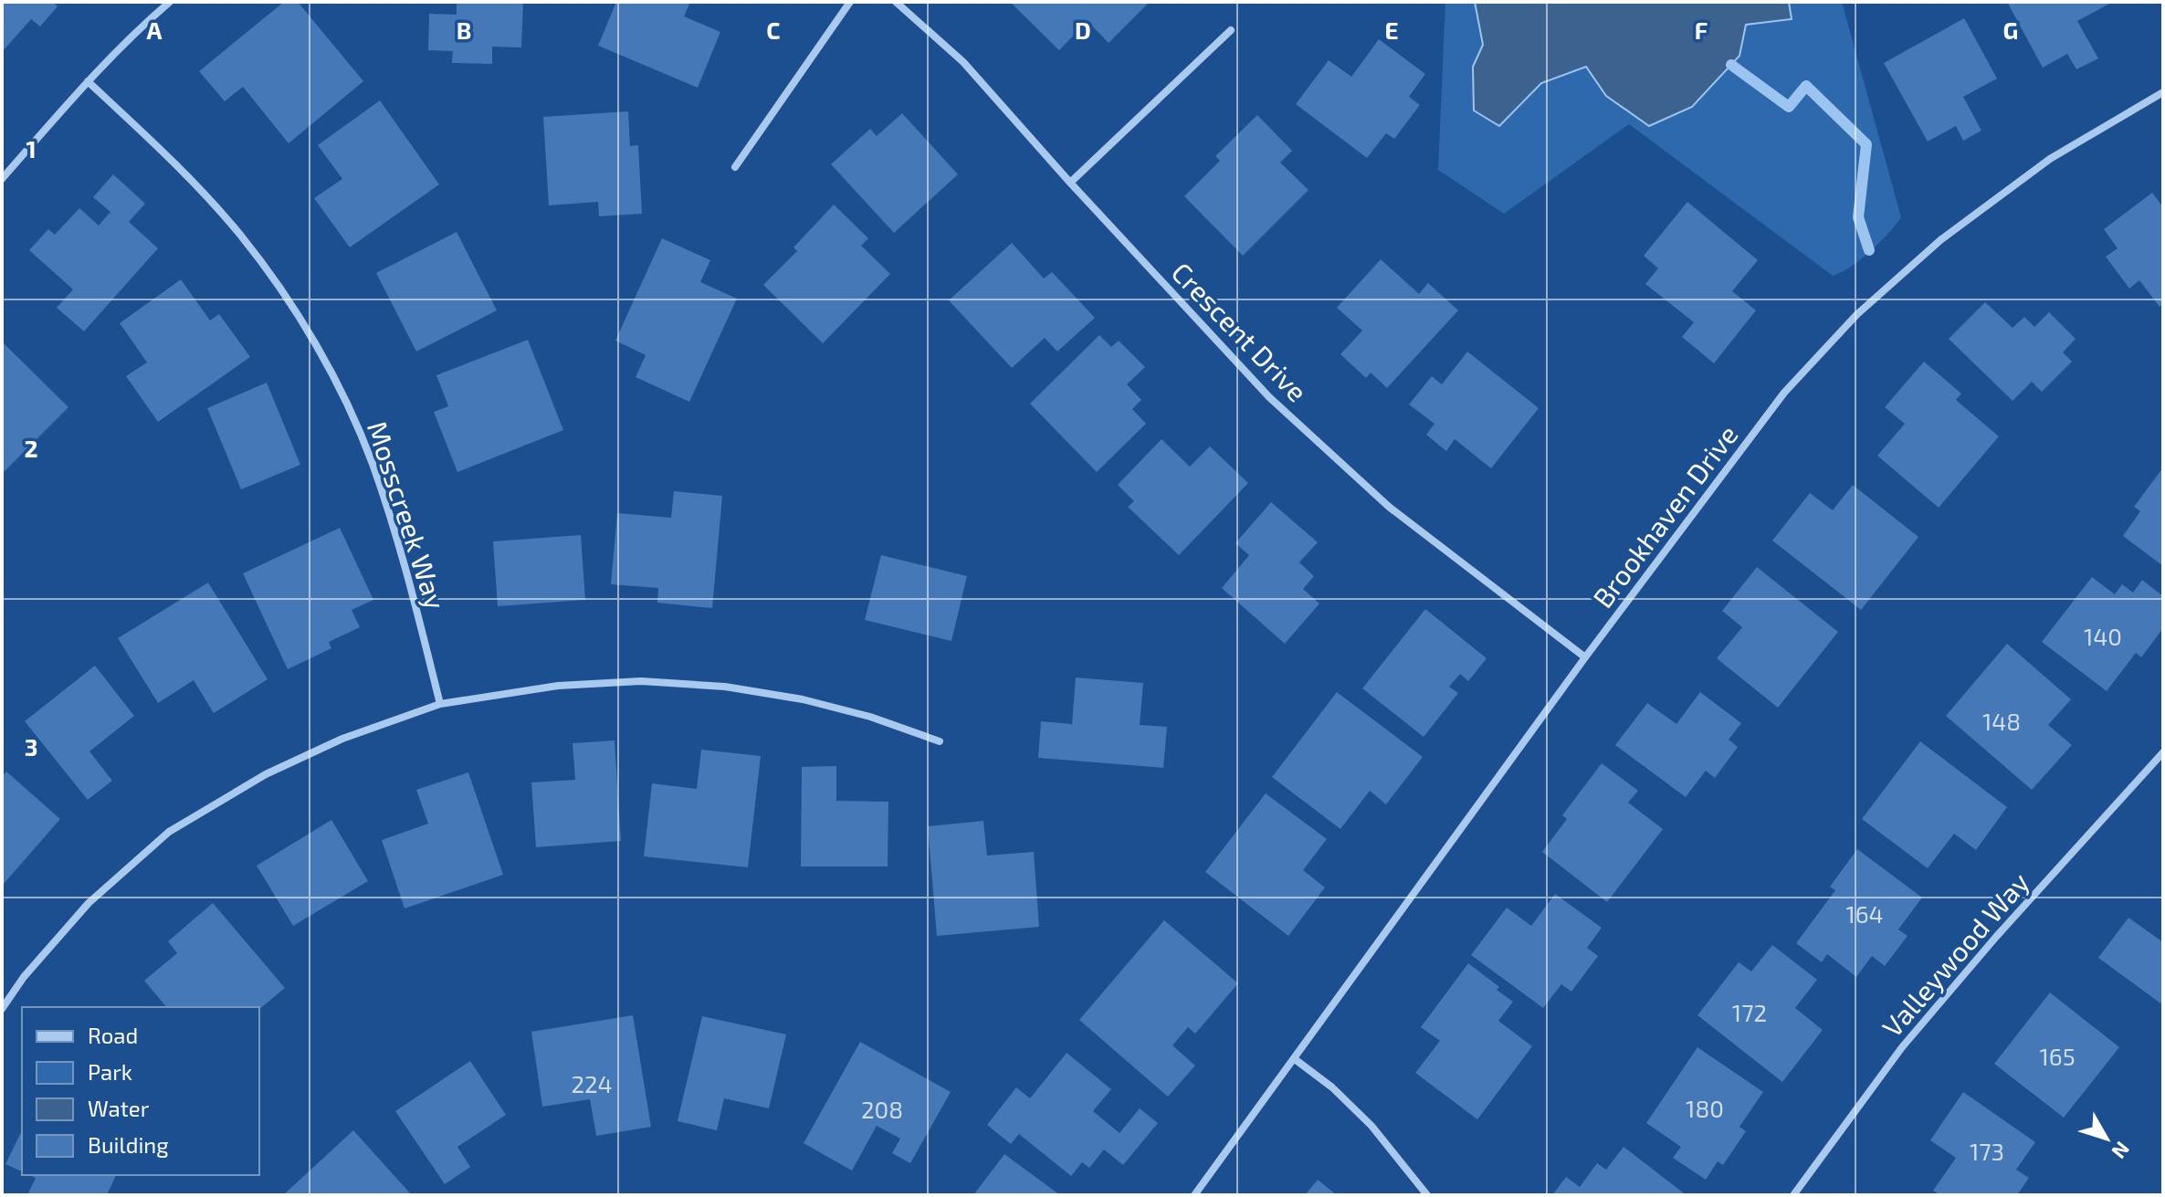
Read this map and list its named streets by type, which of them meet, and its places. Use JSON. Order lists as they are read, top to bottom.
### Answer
{
  "streets": {
    "street": [
      "Crescent Drive",
      "Mosscreek Way",
      "Brookhaven Drive",
      "Valleywood Way"
    ]
  },
  "crossings": [
    ["Crescent Drive", "Brookhaven Drive"]
  ],
  "house_numbers": [
    "140",
    "148",
    "164",
    "172",
    "165",
    "224",
    "180",
    "208",
    "173"
  ],
  "legend": [
    "Road",
    "Park",
    "Water",
    "Building"
  ],
  "north": "bottom right",
  "grid": {
    "columns": [
      "A",
      "B",
      "C",
      "D",
      "E",
      "F",
      "G"
    ],
    "rows": ["1", "2", "3"]
  }
}
